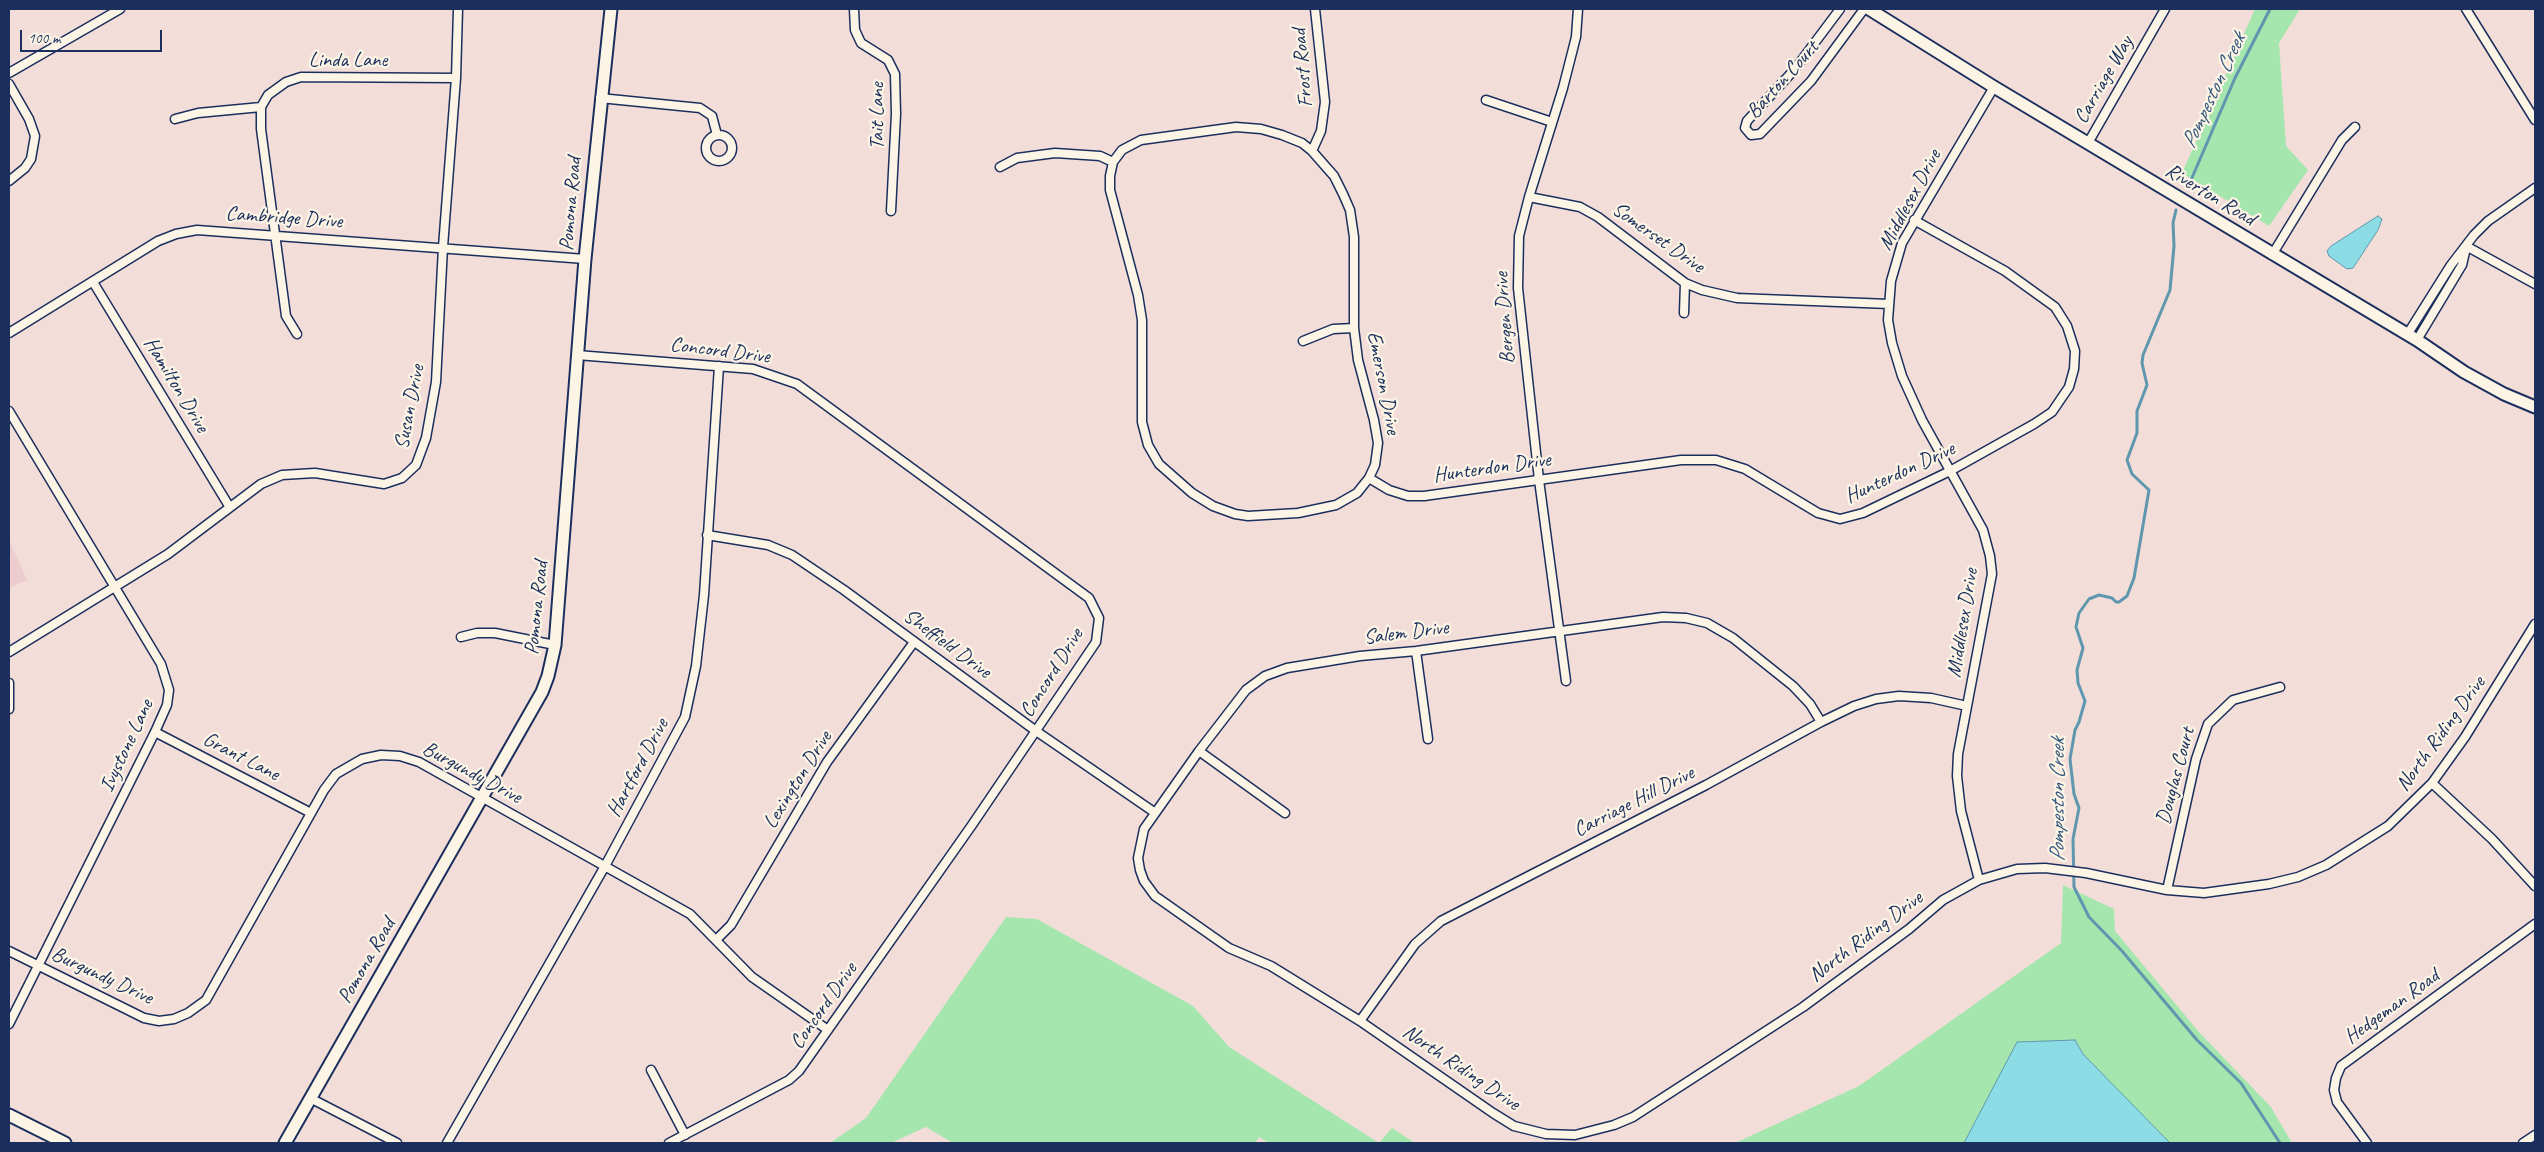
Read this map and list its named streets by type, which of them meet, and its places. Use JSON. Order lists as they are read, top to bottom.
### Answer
{
  "streets": {
    "street": [
      "Linda Lane",
      "Frost Road",
      "Barton Court",
      "Carriage Way",
      "Tait Lane",
      "Riverton Road",
      "Middlesex Drive",
      "Pomona Road",
      "Cambridge Drive",
      "Somerset Drive",
      "Bergen Drive",
      "Concord Drive",
      "Emerson Drive",
      "Hamilton Drive",
      "Susan Drive",
      "Hunterdon Drive",
      "Salem Drive",
      "Sheffield Drive",
      "North Riding Drive",
      "Ivystone Lane",
      "Grant Lane",
      "Hartford Drive",
      "Burgundy Drive",
      "Douglas Court",
      "Lexington Drive",
      "Carriage Hill Drive",
      "Hedgeman Road"
    ]
  },
  "crossings": [
    ["Linda Lane", "Susan Drive"],
    ["Frost Road", "Emerson Drive"],
    ["Carriage Way", "Riverton Road"],
    ["Riverton Road", "Middlesex Drive"],
    ["Middlesex Drive", "Somerset Drive"],
    ["Middlesex Drive", "Hunterdon Drive"],
    ["Middlesex Drive", "North Riding Drive"],
    ["Middlesex Drive", "Carriage Hill Drive"],
    ["Pomona Road", "Cambridge Drive"],
    ["Pomona Road", "Concord Drive"],
    ["Pomona Road", "Burgundy Drive"],
    ["Cambridge Drive", "Hamilton Drive"],
    ["Cambridge Drive", "Susan Drive"],
    ["Somerset Drive", "Bergen Drive"],
    ["Bergen Drive", "Hunterdon Drive"],
    ["Bergen Drive", "Salem Drive"],
    ["Concord Drive", "Sheffield Drive"],
    ["Concord Drive", "Hartford Drive"],
    ["Concord Drive", "Burgundy Drive"],
    ["Emerson Drive", "Hunterdon Drive"],
    ["Hamilton Drive", "Susan Drive"],
    ["Susan Drive", "Ivystone Lane"],
    ["Salem Drive", "Sheffield Drive"],
    ["Salem Drive", "North Riding Drive"],
    ["Salem Drive", "Carriage Hill Drive"],
    ["Sheffield Drive", "Hartford Drive"],
    ["Sheffield Drive", "Lexington Drive"],
    ["North Riding Drive", "Douglas Court"],
    ["North Riding Drive", "Carriage Hill Drive"],
    ["Ivystone Lane", "Grant Lane"],
    ["Ivystone Lane", "Burgundy Drive"],
    ["Grant Lane", "Burgundy Drive"],
    ["Hartford Drive", "Burgundy Drive"],
    ["Burgundy Drive", "Lexington Drive"]
  ],
  "water": ["Pompeston Creek"],
  "scale_bar": "100 m"
}
